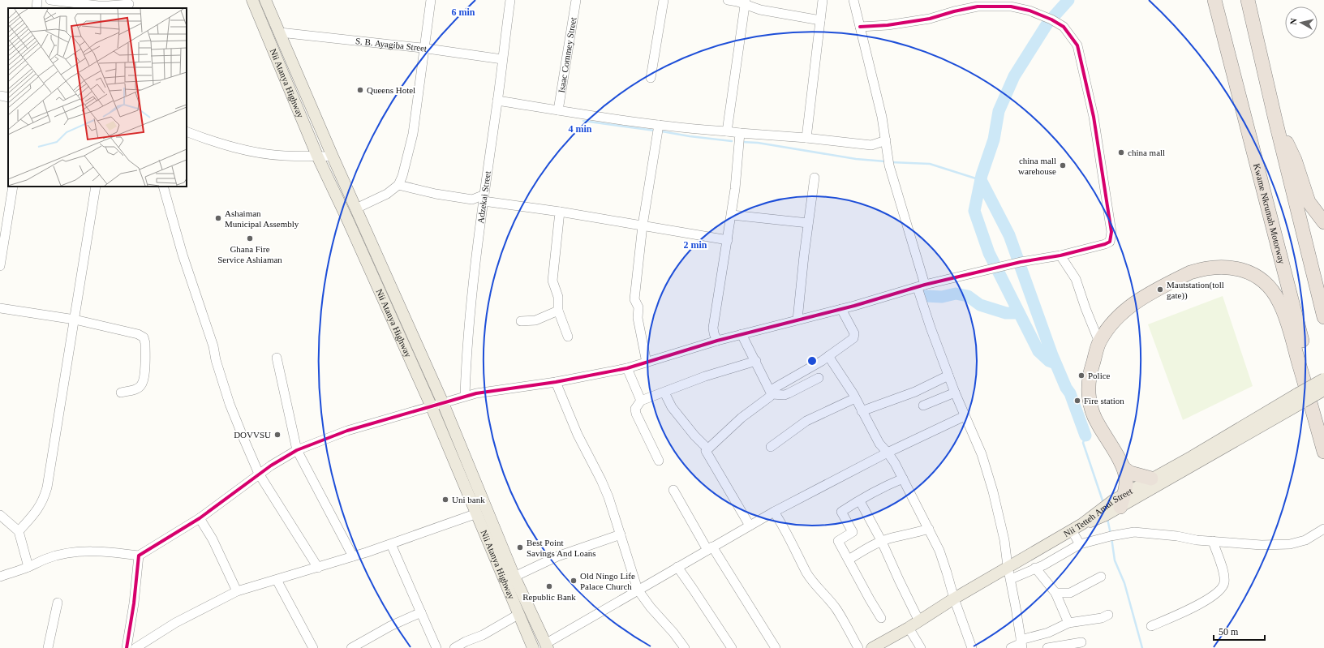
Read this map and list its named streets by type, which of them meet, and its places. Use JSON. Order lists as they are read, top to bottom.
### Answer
{
  "streets": {
    "highway": ["Kwame Nkrumah Motorway"],
    "main road": ["Nii Atanya Highway", "Nii Tetteh Amui Street"],
    "street": ["S. B. Ayagiba Street", "Isaac Commey Street", "Adzekai Street"]
  },
  "crossings": [
    ["S. B. Ayagiba Street", "Adzekai Street"]
  ],
  "places": [
    "Queens Hotel",
    "china mall",
    "china mall warehouse",
    "Ashaiman Municipal Assembly",
    "Ghana Fire Service Ashiaman",
    "Mautstation(toll gate))",
    "Police",
    "Fire station",
    "DOVVSU",
    "Uni bank",
    "Best Point Savings And Loans",
    "Old Ningo Life Palace Church",
    "Republic Bank"
  ],
  "scale_bar": "50 m",
  "north": "left",
  "rings": ["6 min", "4 min", "2 min"]
}
